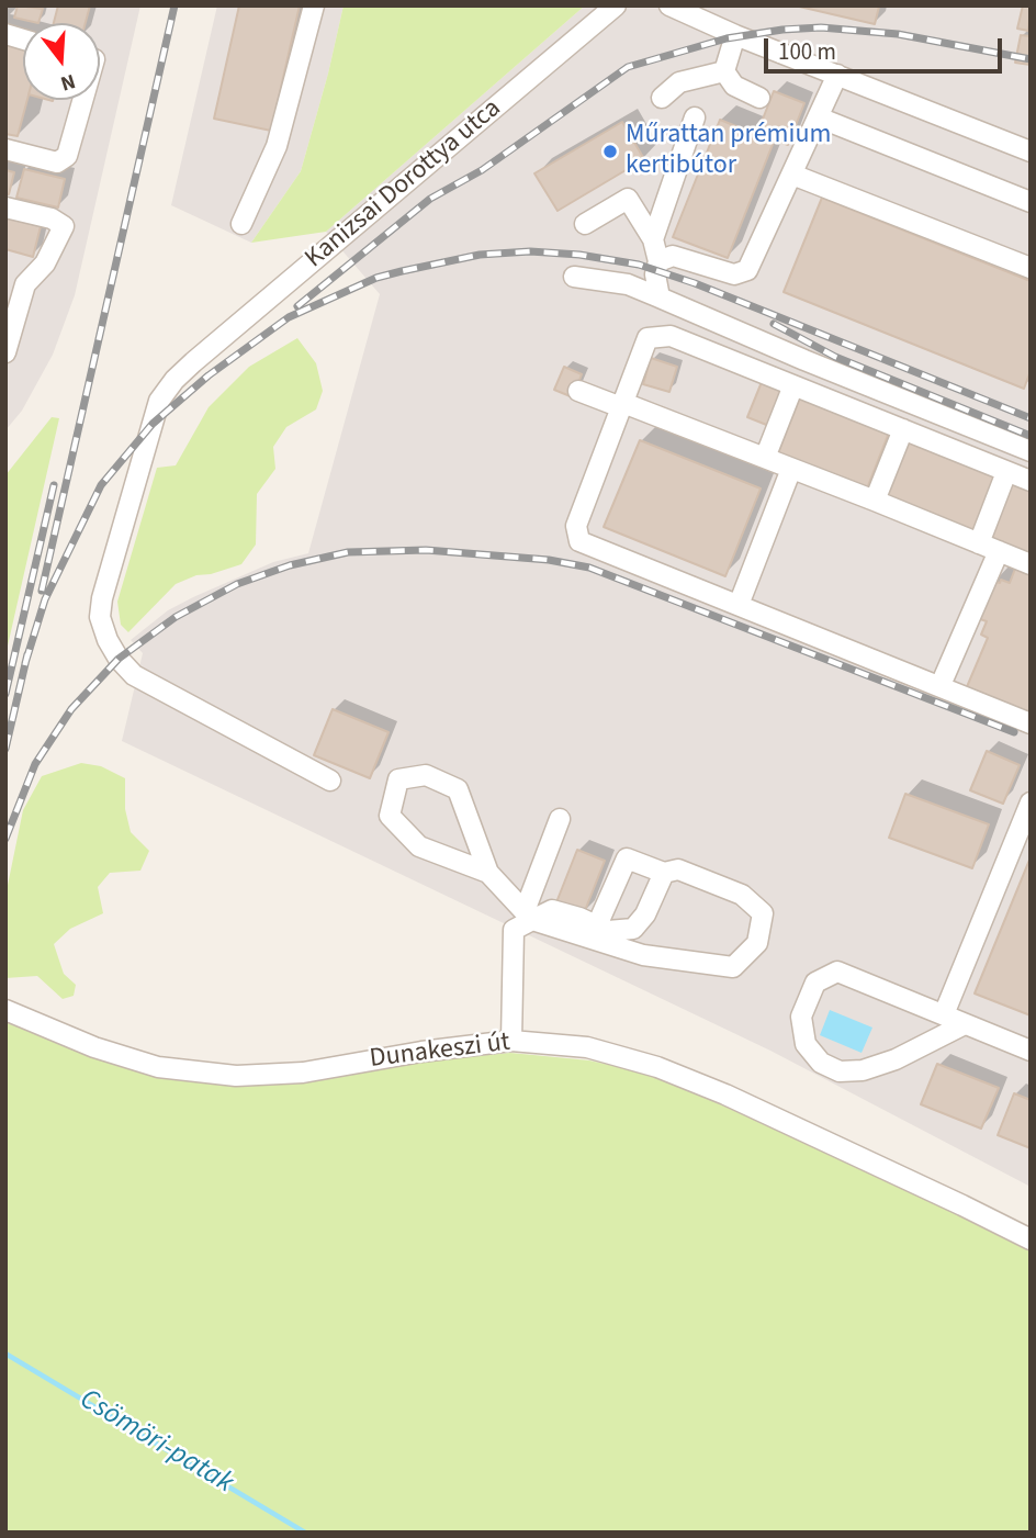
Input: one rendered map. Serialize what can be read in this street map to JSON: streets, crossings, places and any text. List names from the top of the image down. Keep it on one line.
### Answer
{"streets":{"street":["Kanizsai Dorottya utca","Dunakeszi út"]},"water":["Csömöri-patak"],"places":["Műrattan prémium kertibútor"],"scale_bar":"100 m","north":"bottom"}
